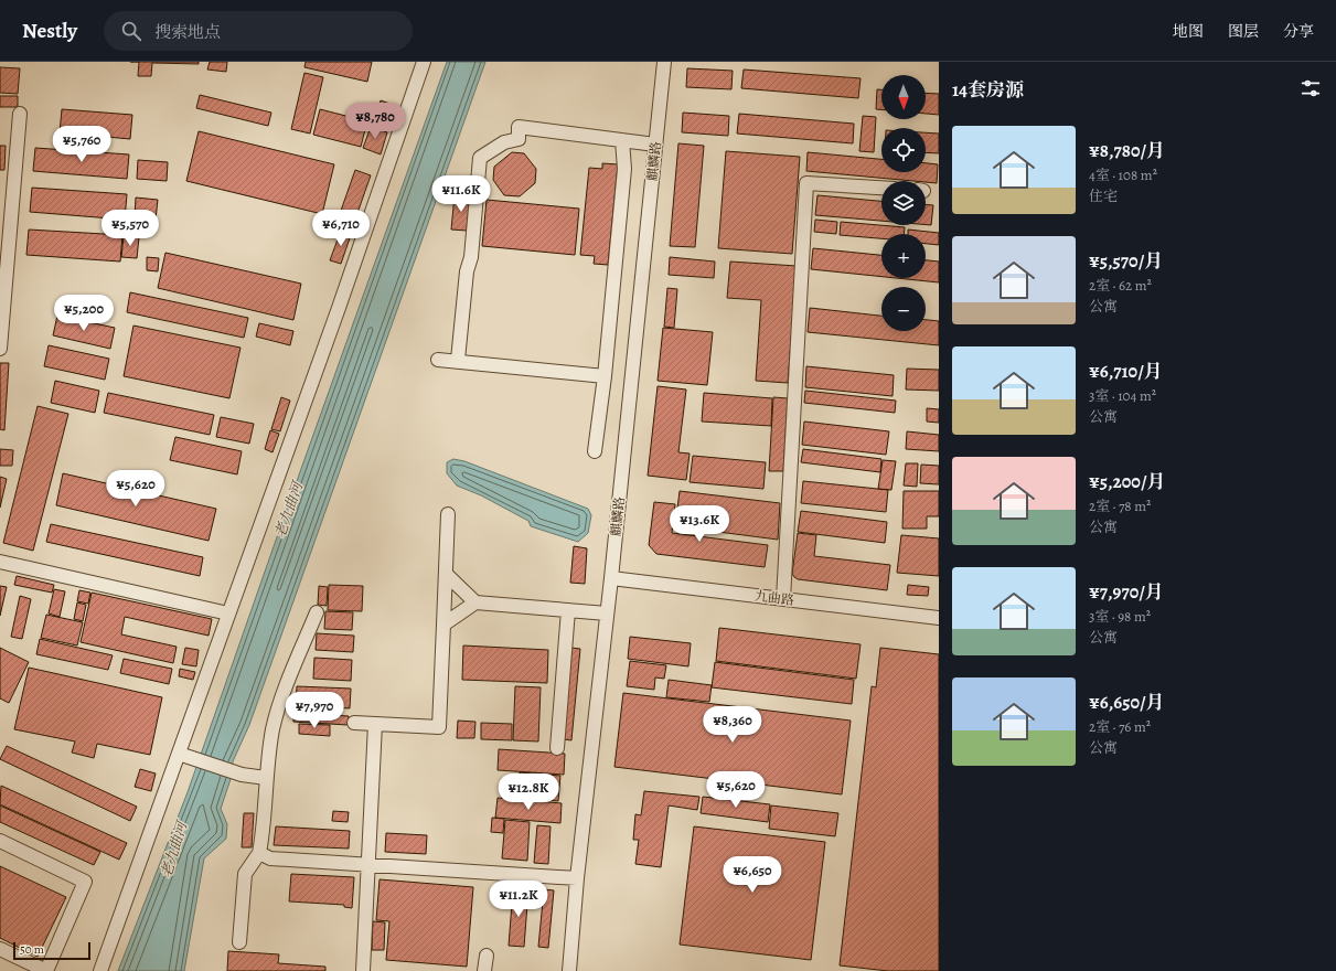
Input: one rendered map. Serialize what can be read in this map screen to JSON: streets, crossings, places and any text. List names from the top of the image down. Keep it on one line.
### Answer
{"streets":{"street":["麒麟路","九曲路"]},"crossings":[["麒麟路","九曲路"]],"water":["老九曲河"],"scale_bar":"50 m","north":"bottom","page":{"header":"Nestly","search":"搜索地点","nav":["地图","图层","分享"],"heading":"14套房源","map_buttons":["+","−"],"price":["¥8,780","¥5,760","¥11.6K","¥5,570","¥6,710","¥5,200","¥5,620","¥13.6K","¥7,970","¥8,360","¥5,620","¥12.8K","¥6,650","¥11.2K"],"list":[{"name":"¥8,780/月","note":"4室 · 108 m² · 住宅"},{"name":"¥5,570/月","note":"2室 · 62 m² · 公寓"},{"name":"¥6,710/月","note":"3室 · 104 m² · 公寓"},{"name":"¥5,200/月","note":"2室 · 78 m² · 公寓"},{"name":"¥7,970/月","note":"3室 · 98 m² · 公寓"},{"name":"¥6,650/月","note":"2室 · 76 m² · 公寓"}],"scale":"50 m"}}
